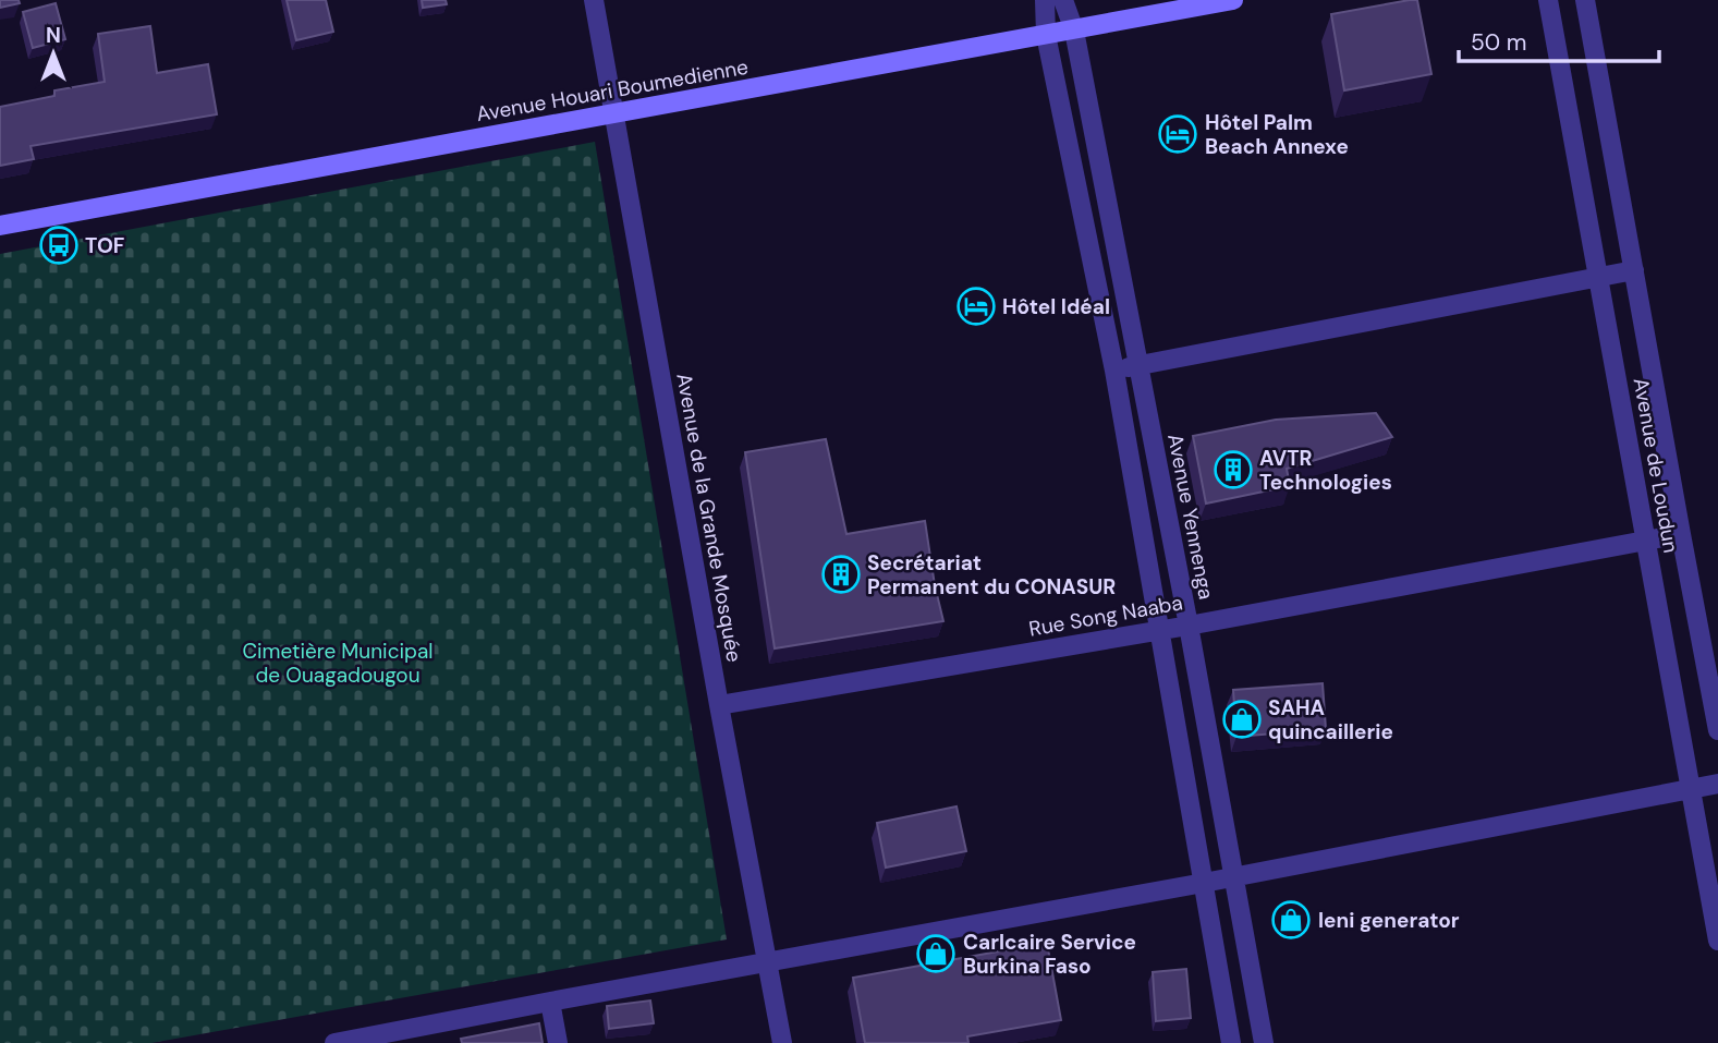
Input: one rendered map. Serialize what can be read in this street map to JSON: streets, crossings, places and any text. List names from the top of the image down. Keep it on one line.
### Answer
{"streets":{"main road":["Avenue Houari Boumedienne"],"street":["Avenue de Loudun","Avenue Yennenga","Avenue de la Grande Mosquée","Rue Song Naaba"]},"crossings":[["Avenue Houari Boumedienne","Avenue Yennenga"],["Avenue Houari Boumedienne","Avenue de la Grande Mosquée"],["Avenue de Loudun","Rue Song Naaba"],["Avenue Yennenga","Rue Song Naaba"],["Avenue de la Grande Mosquée","Rue Song Naaba"]],"parks":["Cimetière Municipal de Ouagadougou"],"places":{"hotel":["Hôtel Palm Beach Annexe","Hôtel Idéal"],"bus stop":["TOF"],"building":["AVTR Technologies","Secrétariat Permanent du CONASUR"],"shop":["SAHA quincaillerie","leni generator","Carlcaire Service Burkina Faso"]},"scale_bar":"50 m","north":"top"}
